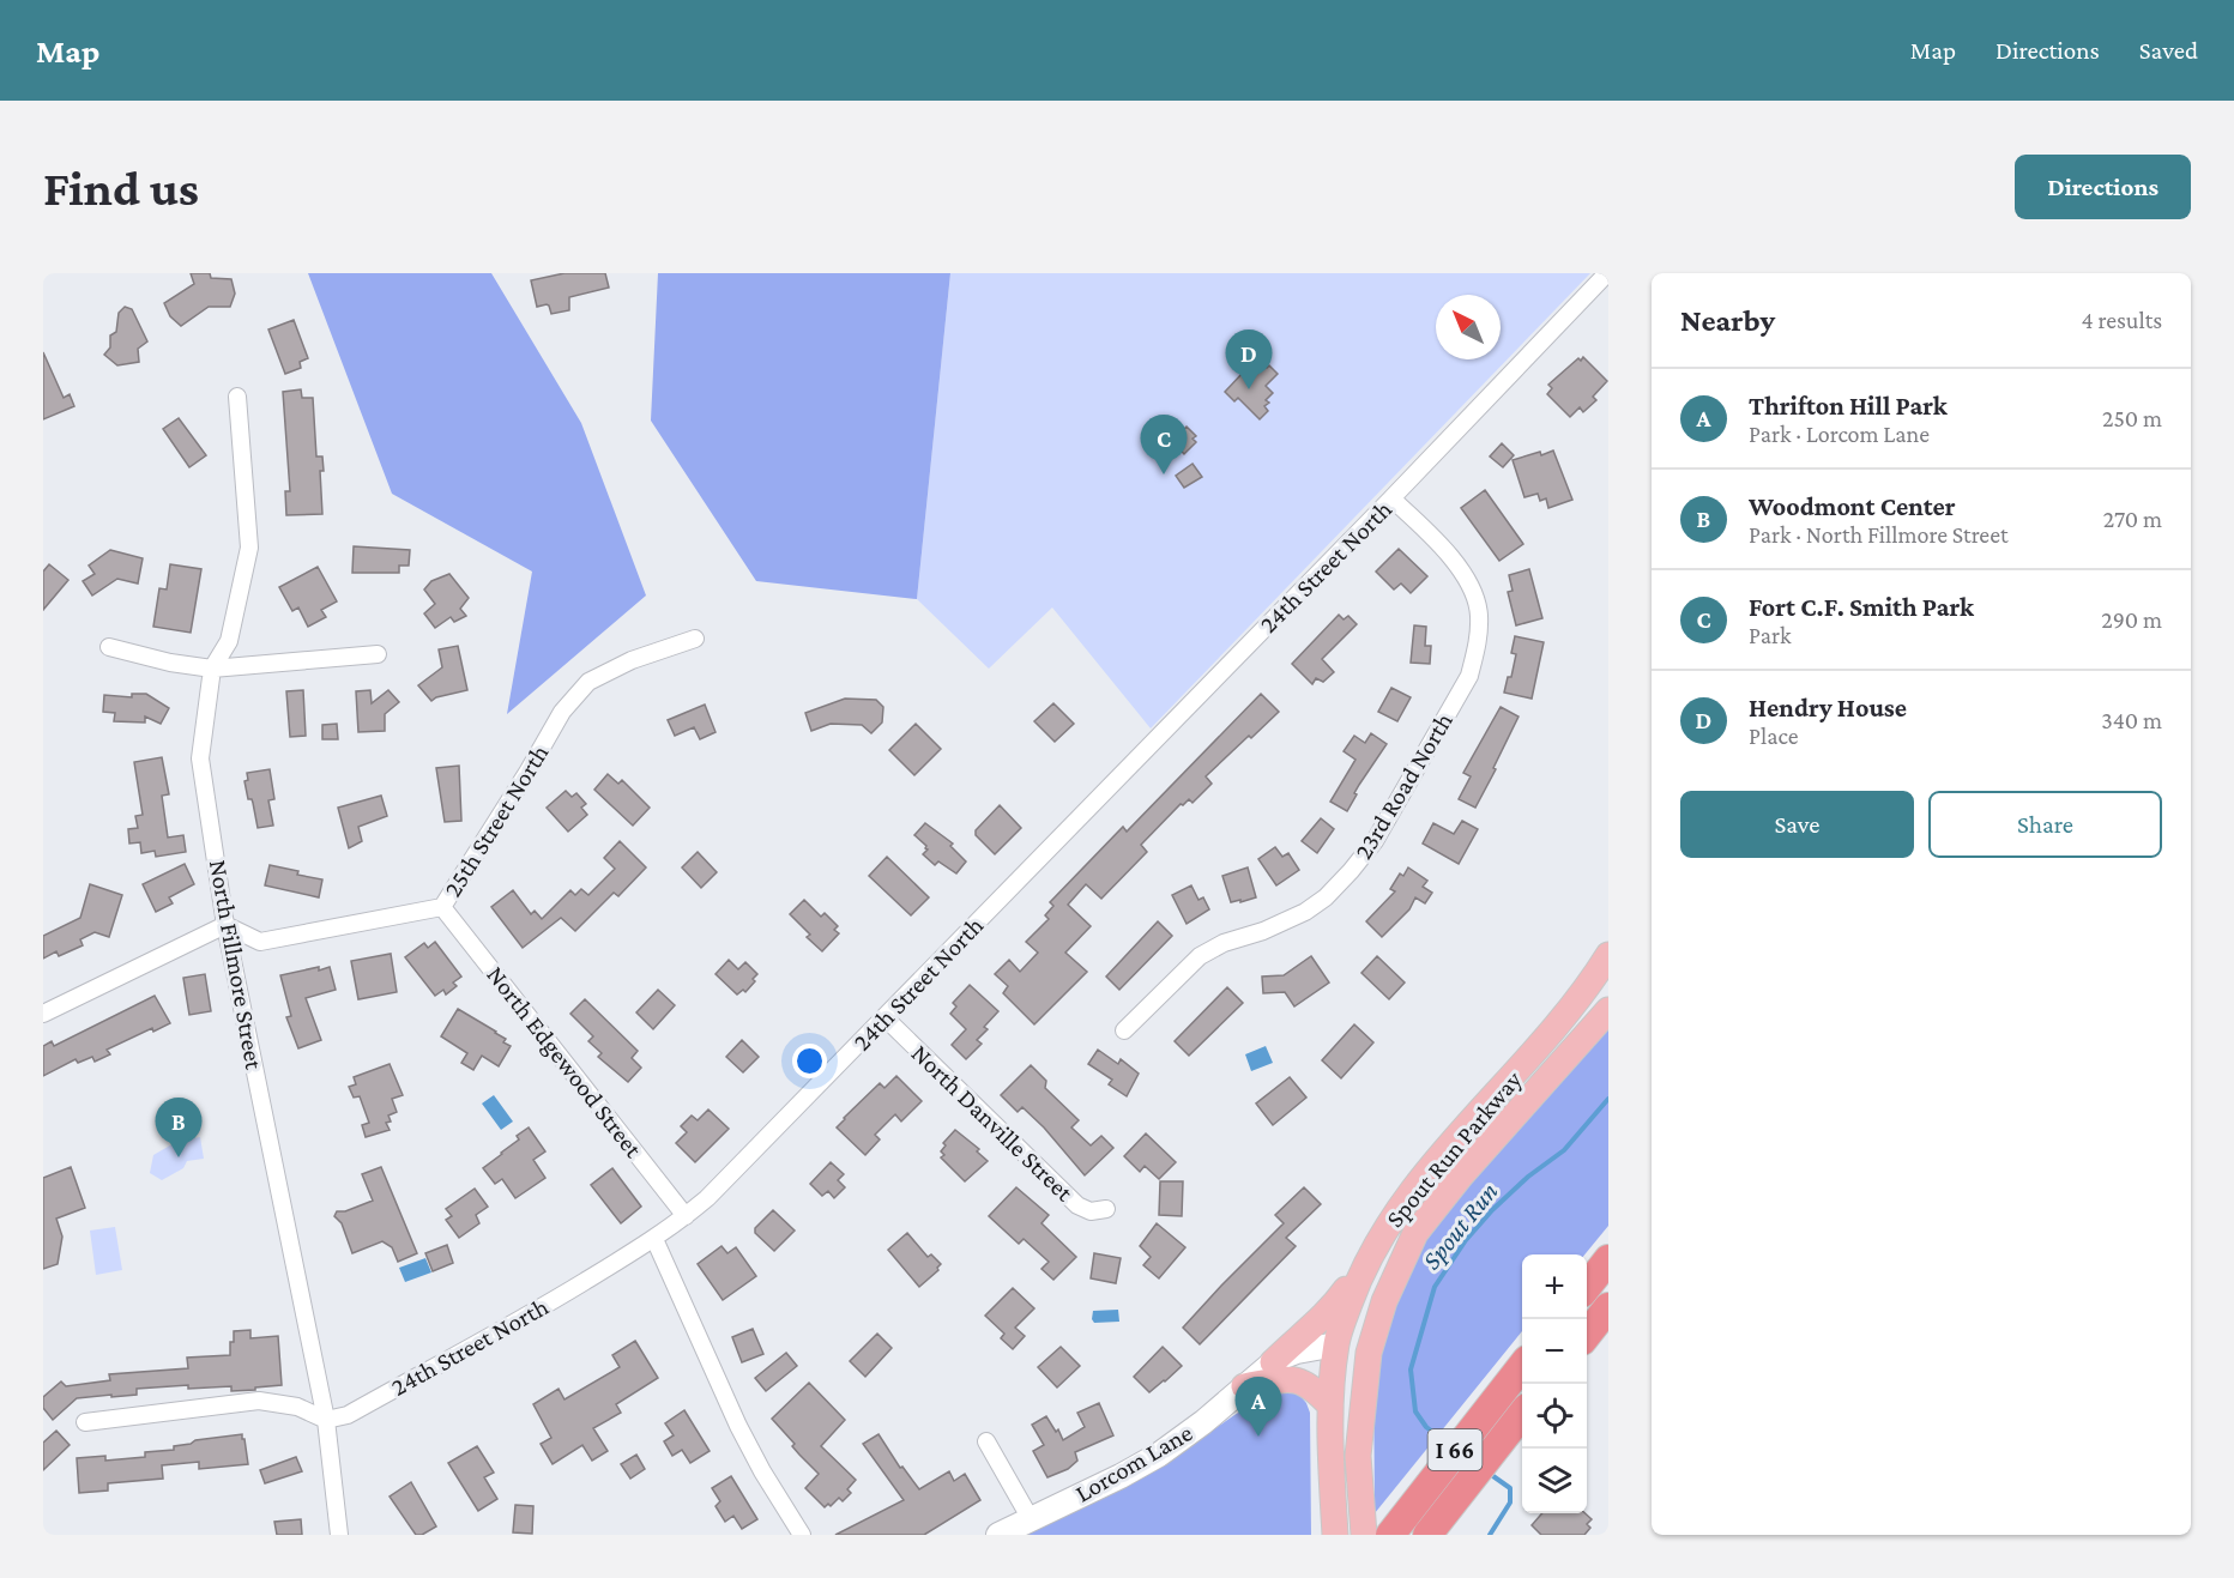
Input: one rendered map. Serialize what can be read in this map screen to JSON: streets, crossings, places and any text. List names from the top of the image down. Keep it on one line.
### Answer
{"streets":{"highway":["I 66"],"main road":["Spout Run Parkway"],"street":["24th Street North","23rd Road North","25th Street North","North Fillmore Street","North Edgewood Street","North Danville Street","Lorcom Lane"]},"crossings":[["24th Street North","23rd Road North"],["24th Street North","North Fillmore Street"],["24th Street North","North Edgewood Street"],["24th Street North","North Danville Street"],["25th Street North","North Fillmore Street"],["25th Street North","North Edgewood Street"],["Spout Run Parkway","Lorcom Lane"]],"water":["Spout Run"],"north":"top left","page":{"header":"Map","nav":["Map","Directions","Saved"],"buttons":["Directions",["Save","Share"]],"title":"Find us","heading":["Nearby","4 results"],"pins":["D","C","B","A"],"list":[{"mark":"A","name":"Thrifton Hill Park","note":"Park · Lorcom Lane","value":"250 m"},{"mark":"B","name":"Woodmont Center","note":"Park · North Fillmore Street","value":"270 m"},{"mark":"C","name":"Fort C.F. Smith Park","note":"Park","value":"290 m"},{"mark":"D","name":"Hendry House","note":"Place","value":"340 m"}],"map_buttons":["+","−"]}}
